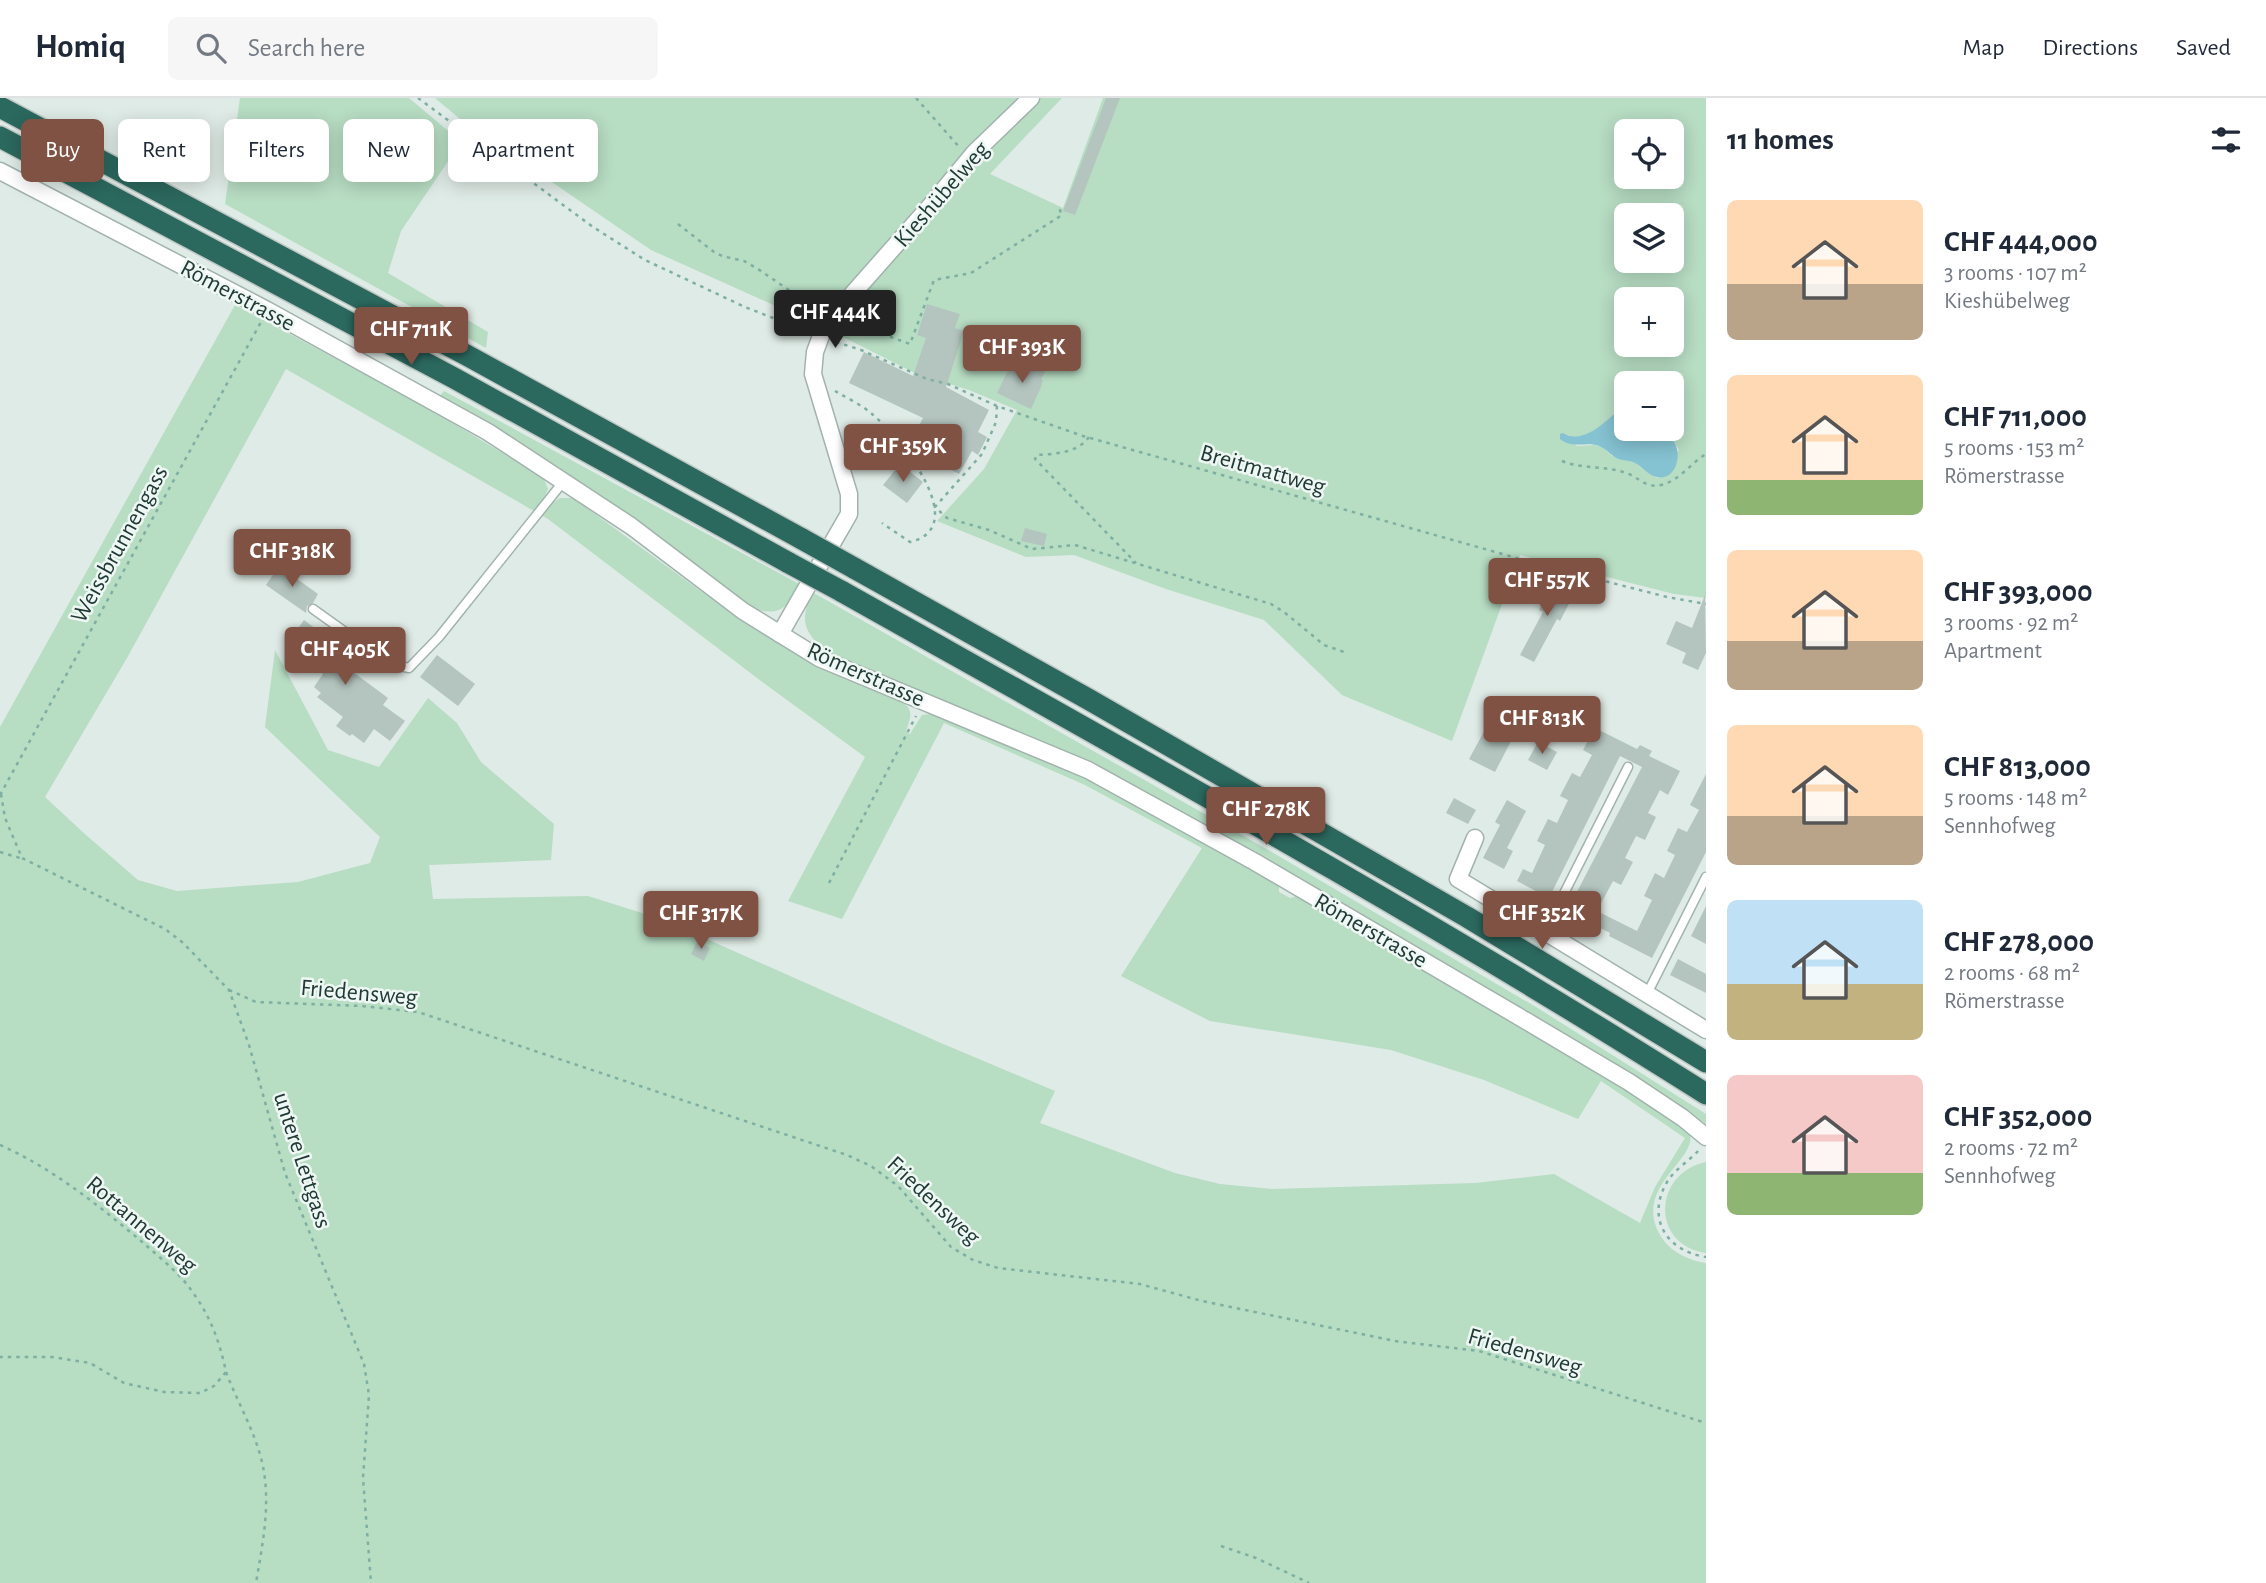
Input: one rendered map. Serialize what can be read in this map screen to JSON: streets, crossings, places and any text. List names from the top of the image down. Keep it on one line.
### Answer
{"streets":{"street":["Kieshübelweg","Römerstrasse"],"path":["Breitmattweg","Weissbrunnengass","Friedensweg","untere Lettgass","Rottannenweg"]},"crossings":[["Kieshübelweg","Römerstrasse"],["Kieshübelweg","Breitmattweg"],["Römerstrasse","Weissbrunnengass"],["Friedensweg","untere Lettgass"]],"page":{"header":"Homiq","search":"Search here","nav":["Map","Directions","Saved"],"heading":"11 homes","map_buttons":["+","−"],"chip":["Buy","Rent","Filters","New","Apartment"],"list":[{"name":"CHF 444,000","note":"3 rooms · 107 m² · Kieshübelweg"},{"name":"CHF 711,000","note":"5 rooms · 153 m² · Römerstrasse"},{"name":"CHF 393,000","note":"3 rooms · 92 m² · Apartment"},{"name":"CHF 813,000","note":"5 rooms · 148 m² · Sennhofweg"},{"name":"CHF 278,000","note":"2 rooms · 68 m² · Römerstrasse"},{"name":"CHF 352,000","note":"2 rooms · 72 m² · Sennhofweg"}],"price":["CHF 444K","CHF 711K","CHF 393K","CHF 359K","CHF 318K","CHF 557K","CHF 405K","CHF 813K","CHF 278K","CHF 317K","CHF 352K"]}}
